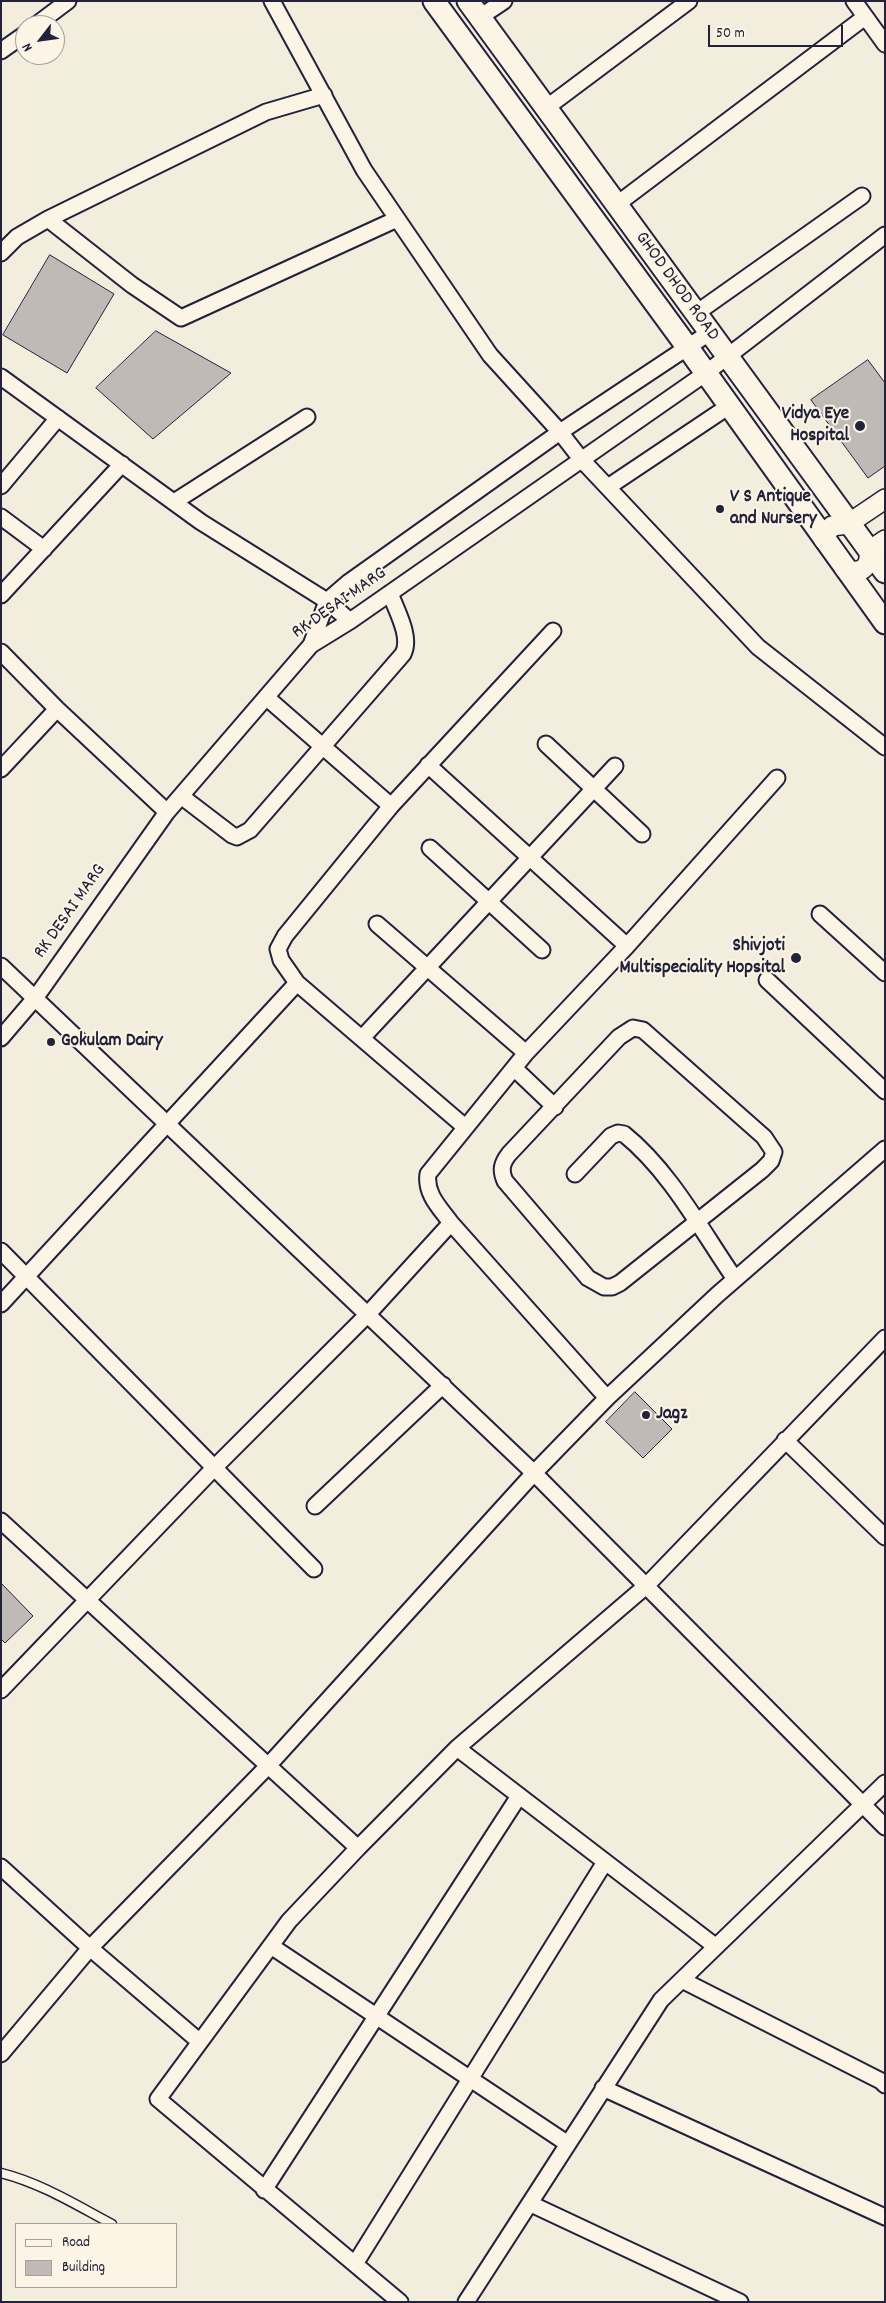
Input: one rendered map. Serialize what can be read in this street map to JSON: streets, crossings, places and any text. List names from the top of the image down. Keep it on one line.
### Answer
{"streets":{"main road":["GHOD DHOD ROAD"],"street":["RK DESAI MARG"]},"crossings":[["GHOD DHOD ROAD","RK DESAI MARG"]],"places":["Vidya Eye Hospital","V S Antique and Nursery","Shivjoti Multispeciality Hopsital","Gokulam Dairy","Jagz"],"legend":["Road","Building"],"scale_bar":"50 m","north":"bottom left"}
